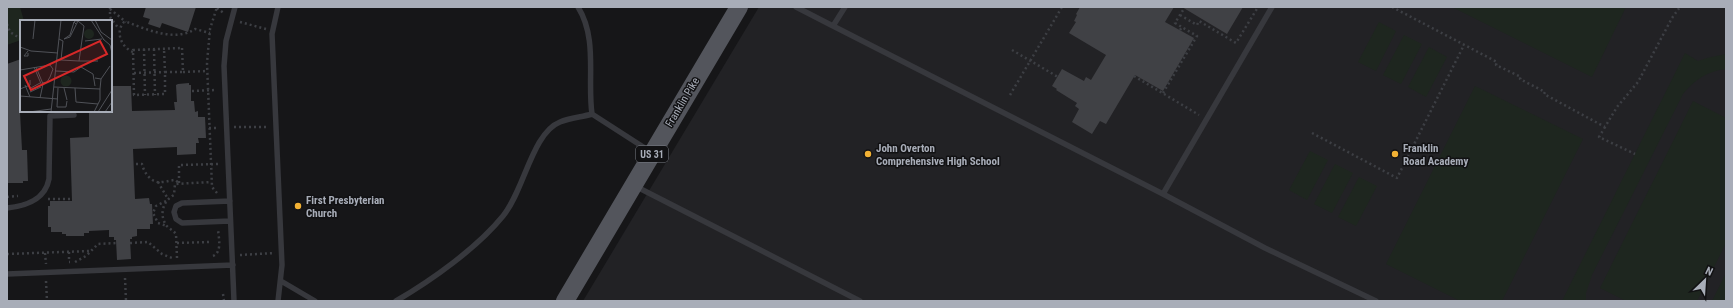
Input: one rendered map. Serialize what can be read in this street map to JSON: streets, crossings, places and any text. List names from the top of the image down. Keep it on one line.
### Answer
{"streets":{"main road":["Franklin Pike","US 31"]},"places":["John Overton Comprehensive High School","Franklin Road Academy","First Presbyterian Church"],"north":"top right"}
